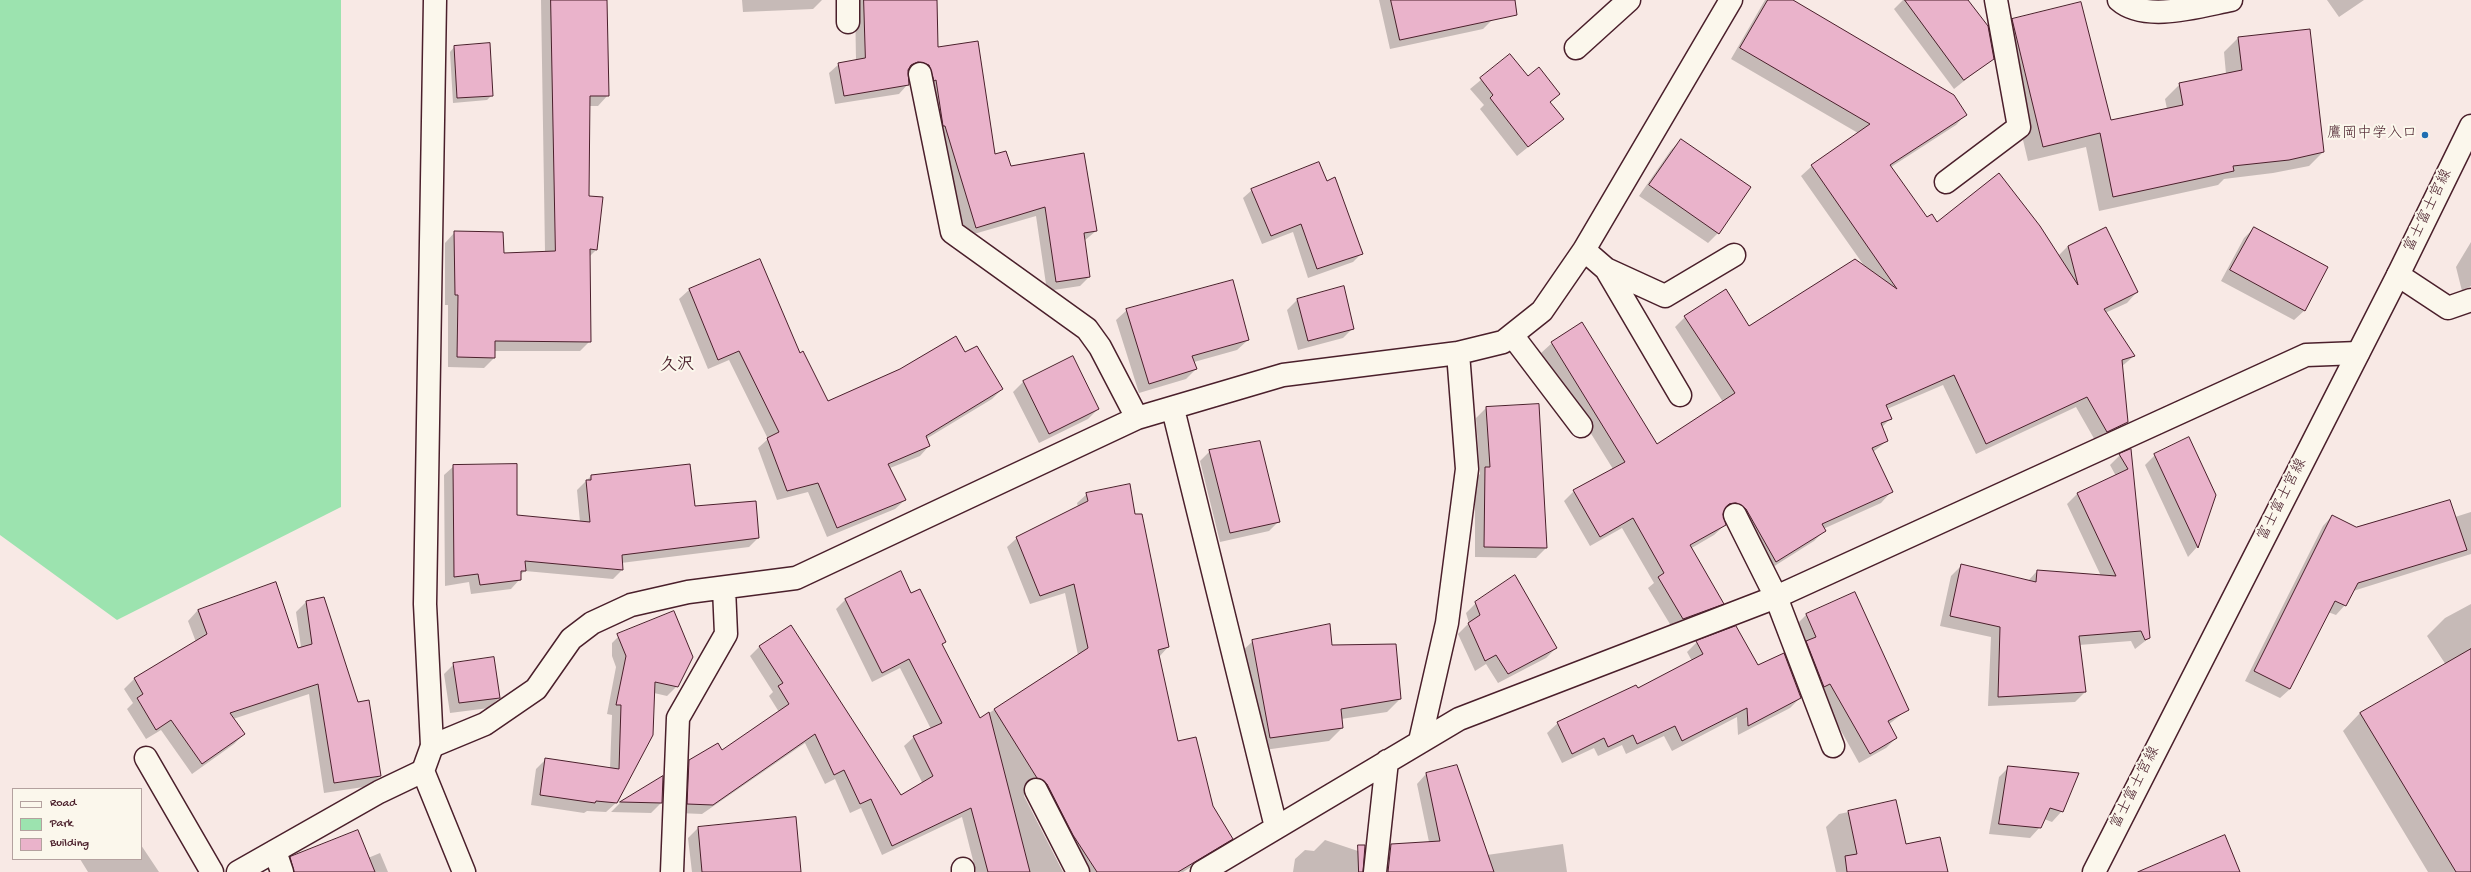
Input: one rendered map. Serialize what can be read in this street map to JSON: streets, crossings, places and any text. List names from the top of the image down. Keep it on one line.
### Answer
{"streets":{"street":["富士富士宮線"]},"districts":["久沢"],"places":["鷹岡中学入口"],"legend":["Road","Park","Building"]}
